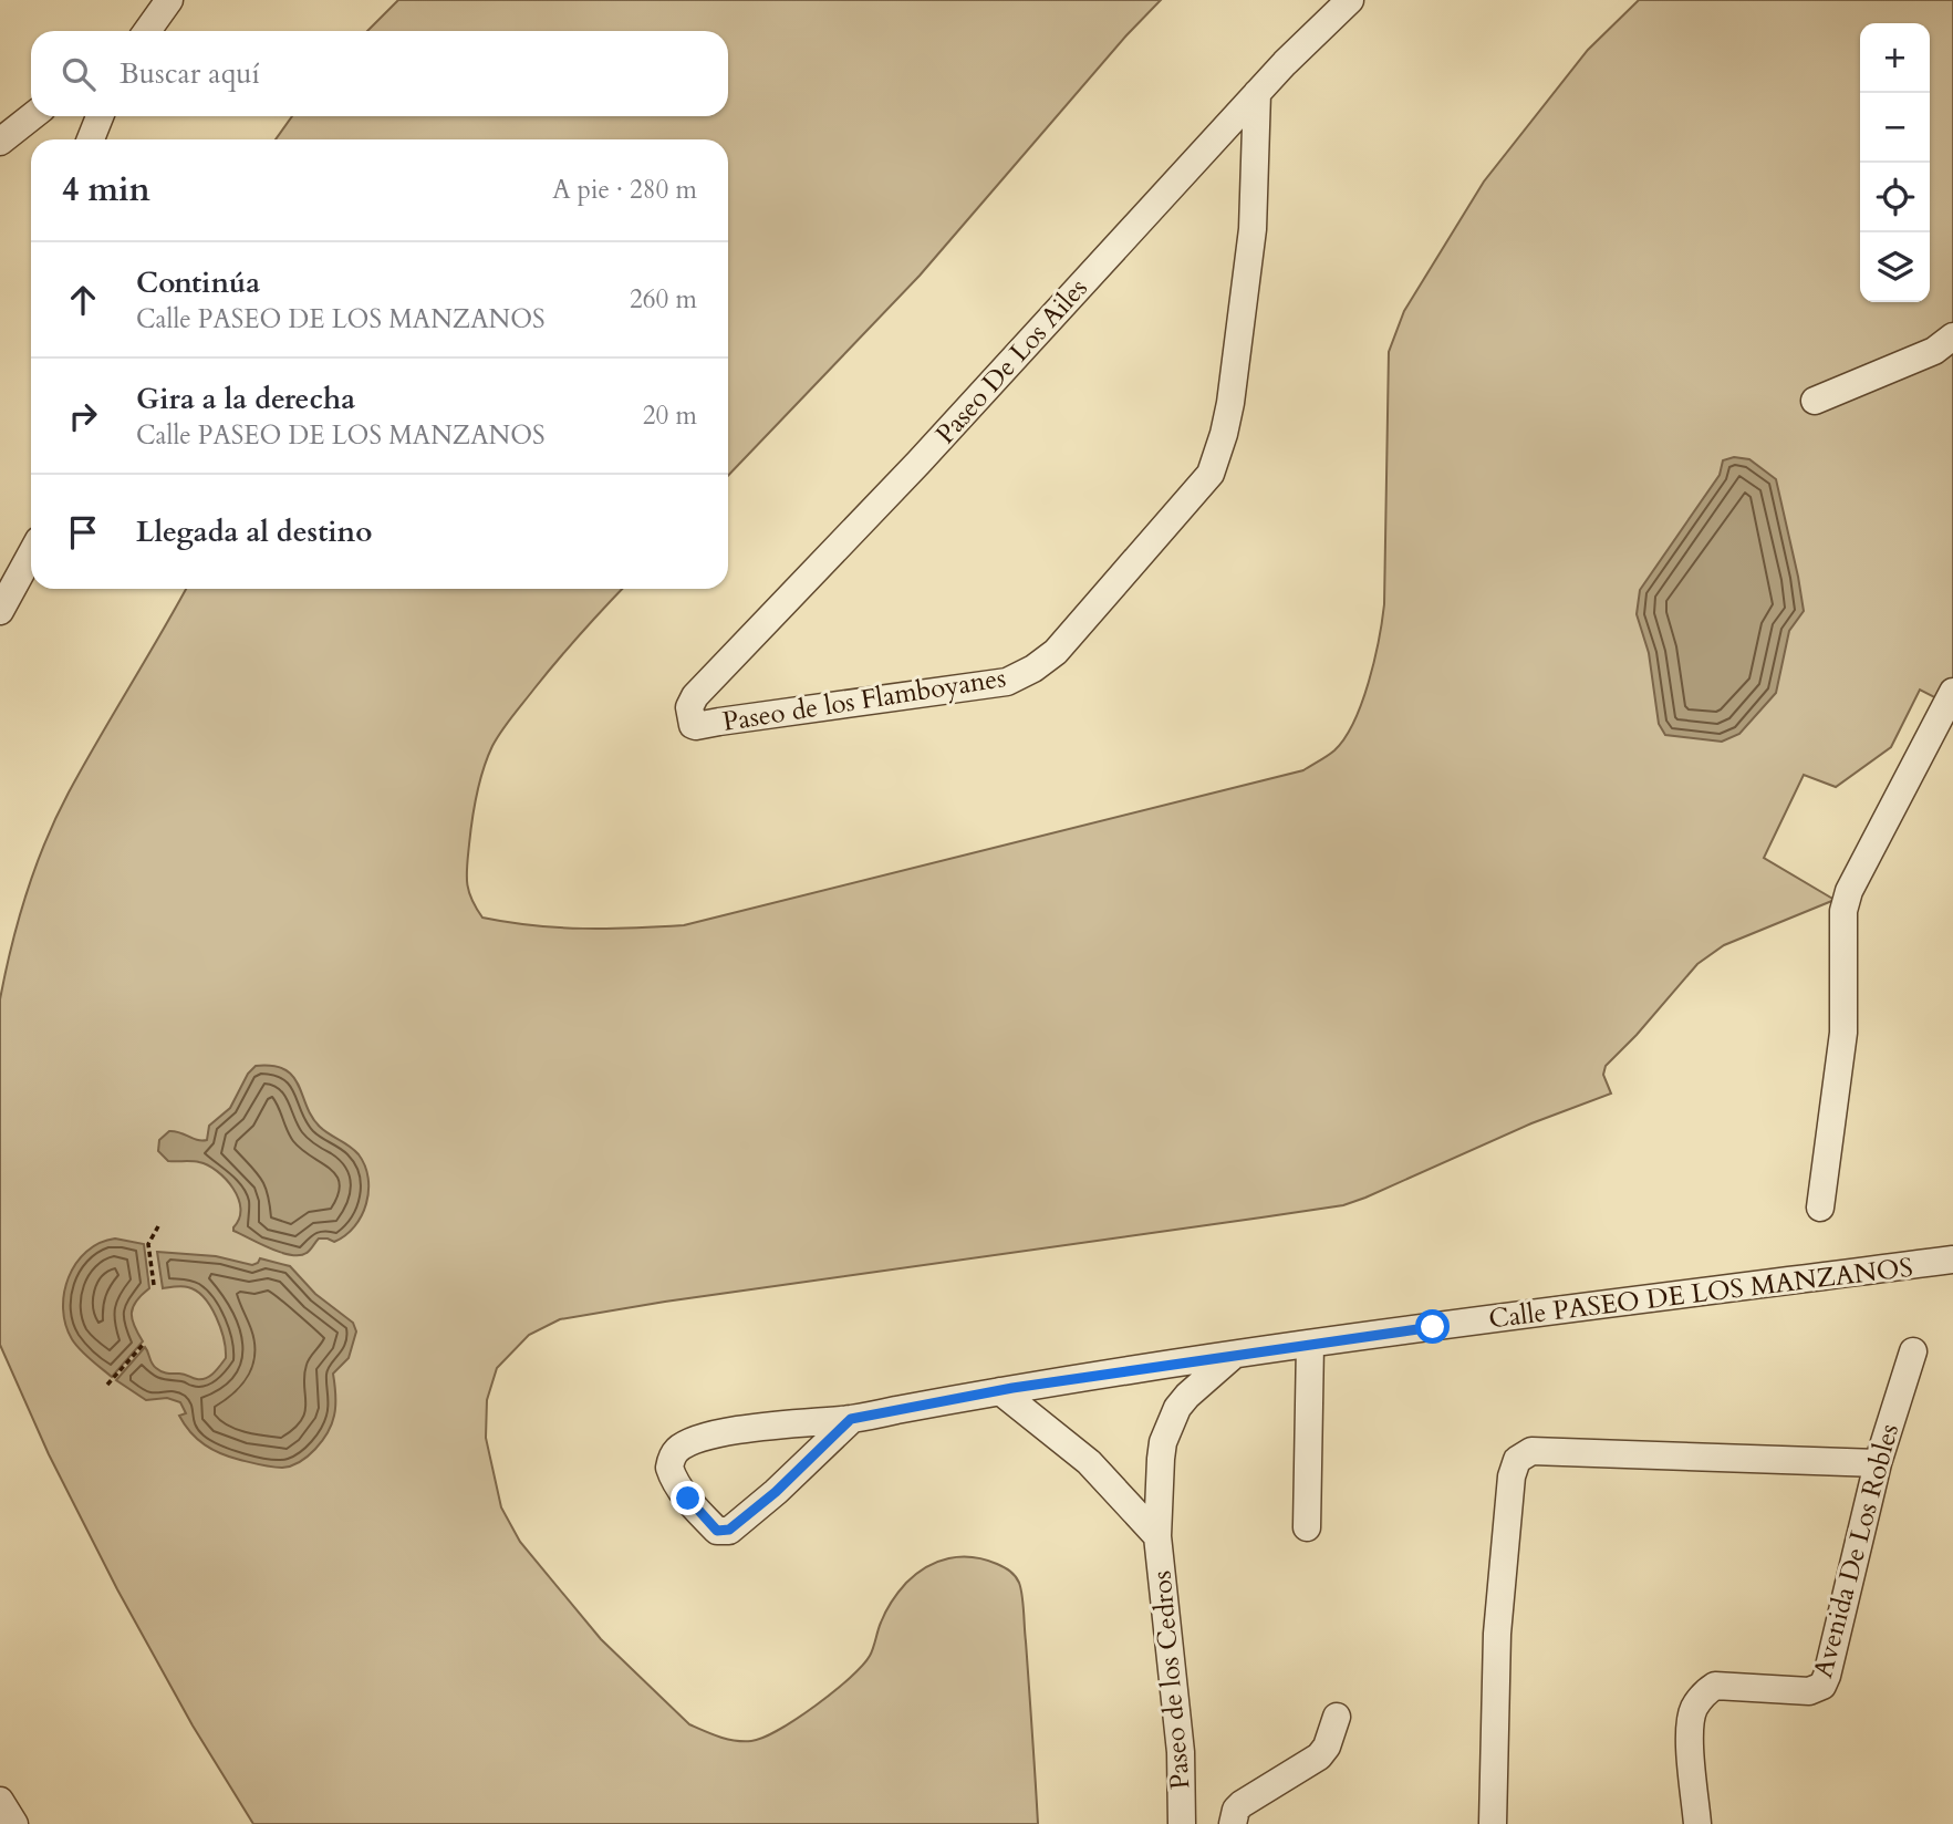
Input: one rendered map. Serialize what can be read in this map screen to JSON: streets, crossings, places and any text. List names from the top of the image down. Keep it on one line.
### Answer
{"streets":{"street":["Paseo De Los Ailes","Paseo de los Flamboyanes","Calle PASEO DE LOS MANZANOS","Avenida De Los Robles","Paseo de los Cedros"]},"crossings":[["Paseo De Los Ailes","Paseo de los Flamboyanes"],["Calle PASEO DE LOS MANZANOS","Paseo de los Cedros"]],"page":{"map_buttons":["+","−"],"search":"Buscar aquí","heading":["4 min","A pie · 280 m"],"list":[["Continúa","Calle PASEO DE LOS MANZANOS","260 m"],["Gira a la derecha","Calle PASEO DE LOS MANZANOS","20 m"],"Llegada al destino"]}}
